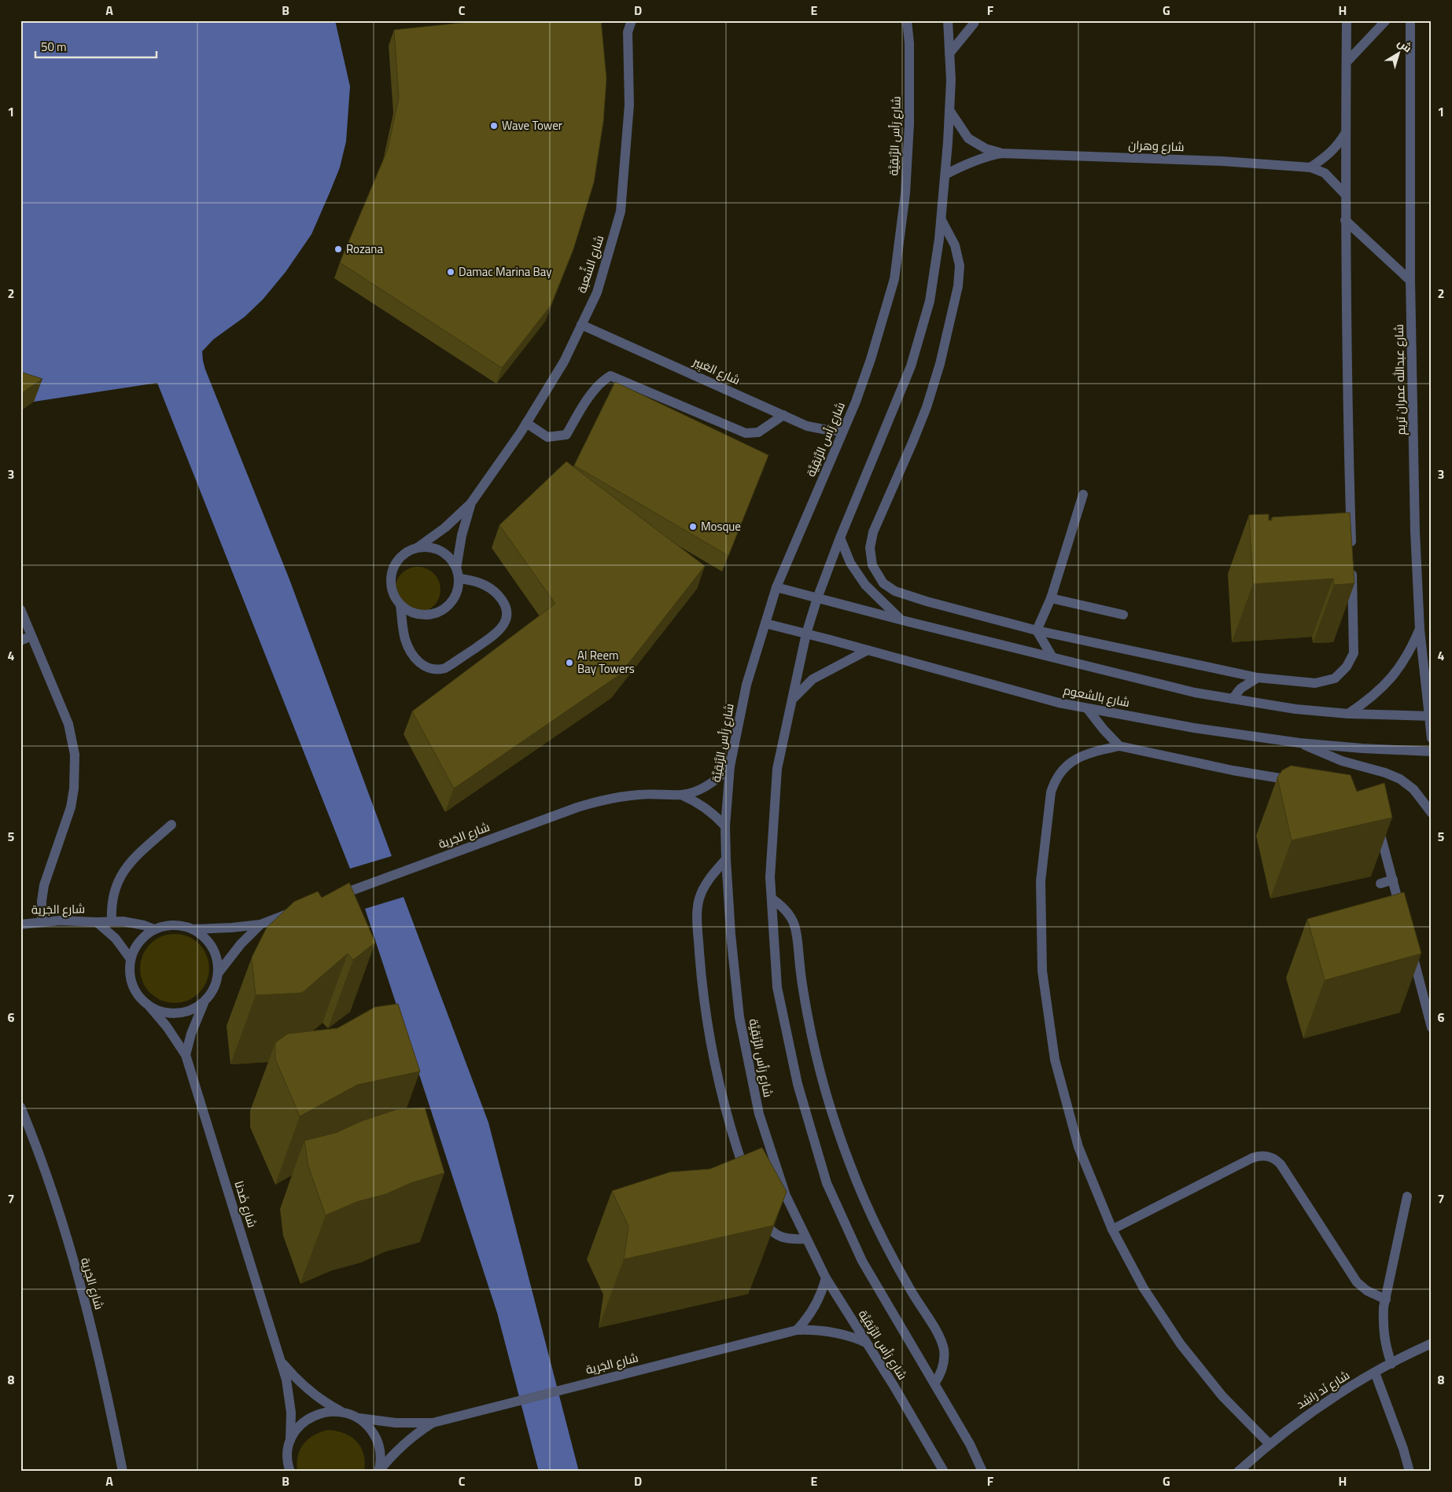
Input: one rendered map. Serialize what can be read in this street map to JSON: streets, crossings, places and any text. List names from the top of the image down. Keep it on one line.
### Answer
{"streets":{"street":["شارع رَأس الرَّنقِيَّة","شارع وهران","شارع الشِّعبة","شارع العَبِير","شارع عبدالله عمران تريم","شارع بالشعوم","شارع الجَرية","شارع ضَدنا","شارع نَد راشِد"]},"crossings":[["شارع رَأس الرَّنقِيَّة","شارع وهران"],["شارع رَأس الرَّنقِيَّة","شارع العَبِير"],["شارع رَأس الرَّنقِيَّة","شارع بالشعوم"],["شارع رَأس الرَّنقِيَّة","شارع الجَرية"],["شارع الشِّعبة","شارع العَبِير"],["شارع الجَرية","شارع ضَدنا"]],"places":["Wave Tower","Rozana","Damac Marina Bay","Mosque","Al Reem Bay Towers"],"scale_bar":"50 m","north":"top right","grid":{"columns":["A","B","C","D","E","F","G","H"],"rows":["1","2","3","4","5","6","7","8"]}}
